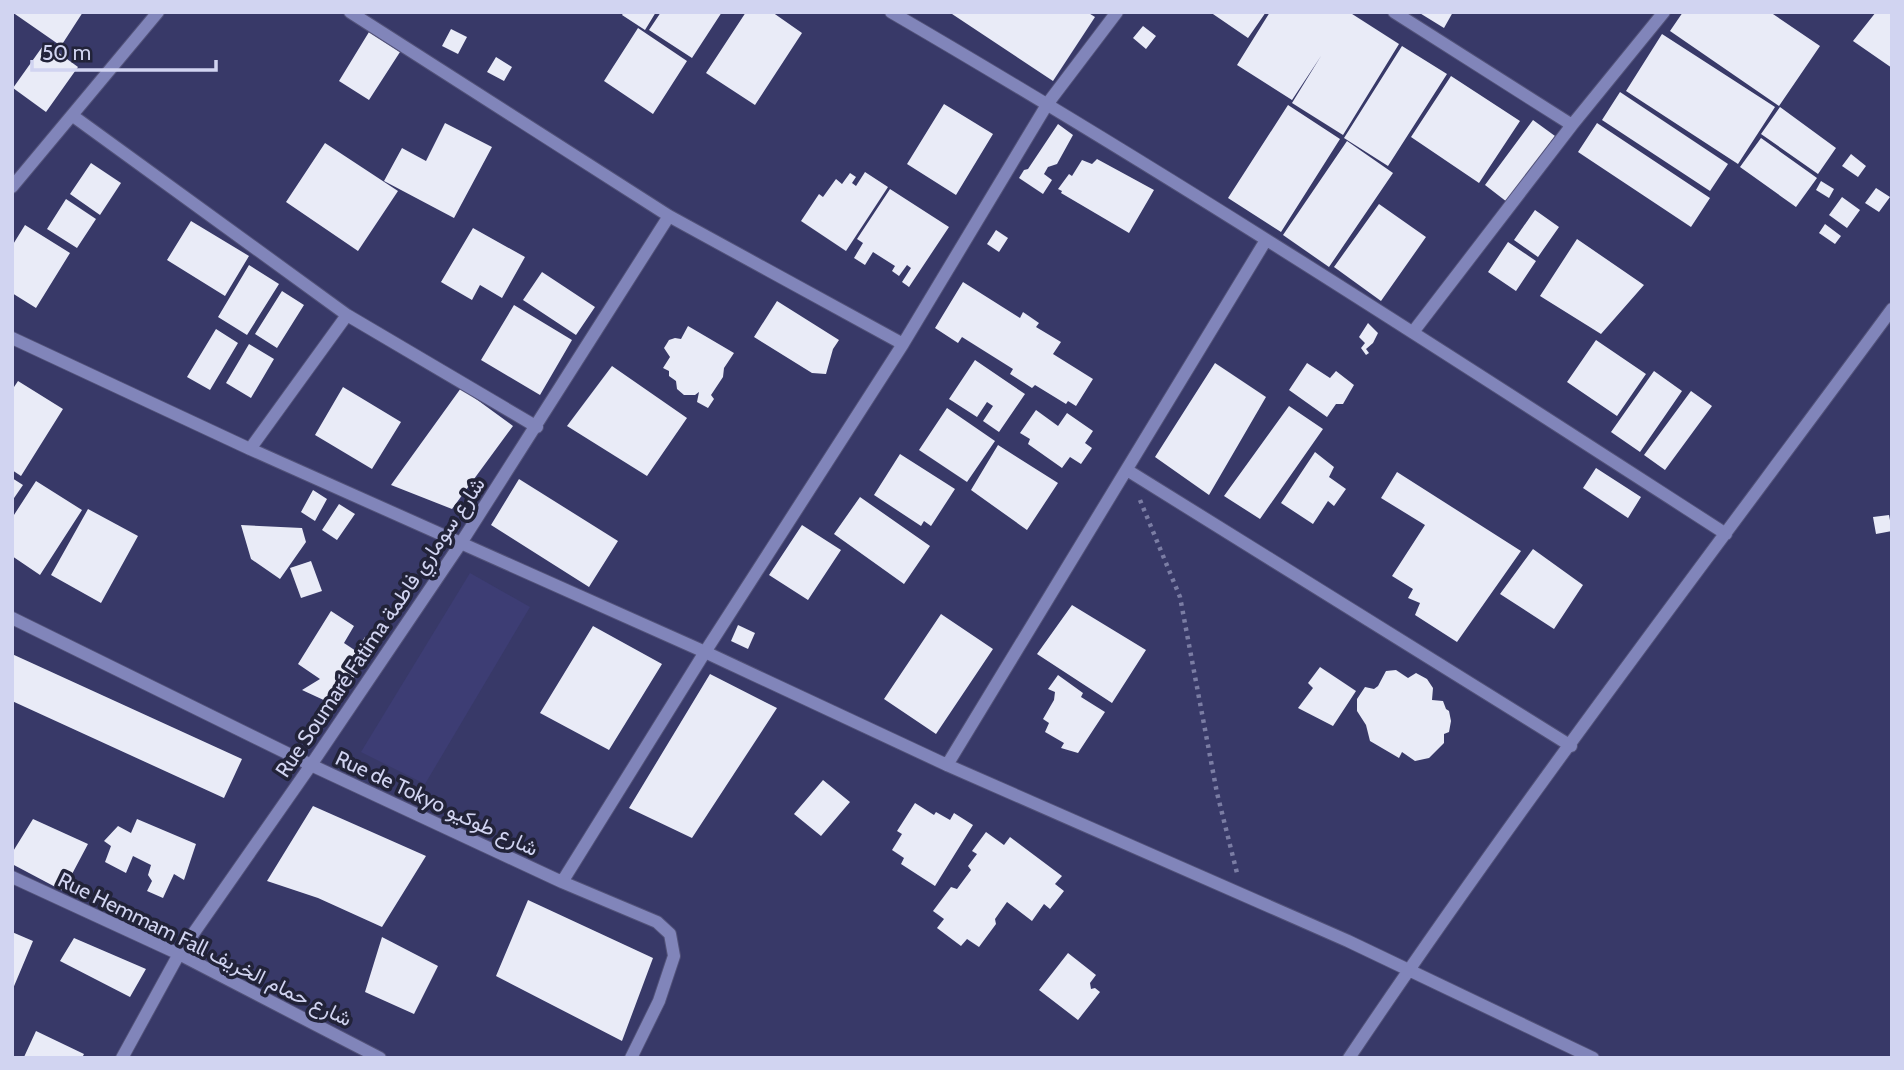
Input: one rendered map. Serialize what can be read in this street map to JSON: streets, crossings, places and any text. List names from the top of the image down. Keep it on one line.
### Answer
{"streets":{"street":["Rue Soumaré Fatima شارع سوماري فاطمة","Rue de Tokyo شارع طوكيو","Rue Hemmam Fall شارع حمام الخريف"]},"crossings":[["Rue Soumaré Fatima شارع سوماري فاطمة","Rue de Tokyo شارع طوكيو"],["Rue Soumaré Fatima شارع سوماري فاطمة","Rue Hemmam Fall شارع حمام الخريف"]],"scale_bar":"50 m"}
